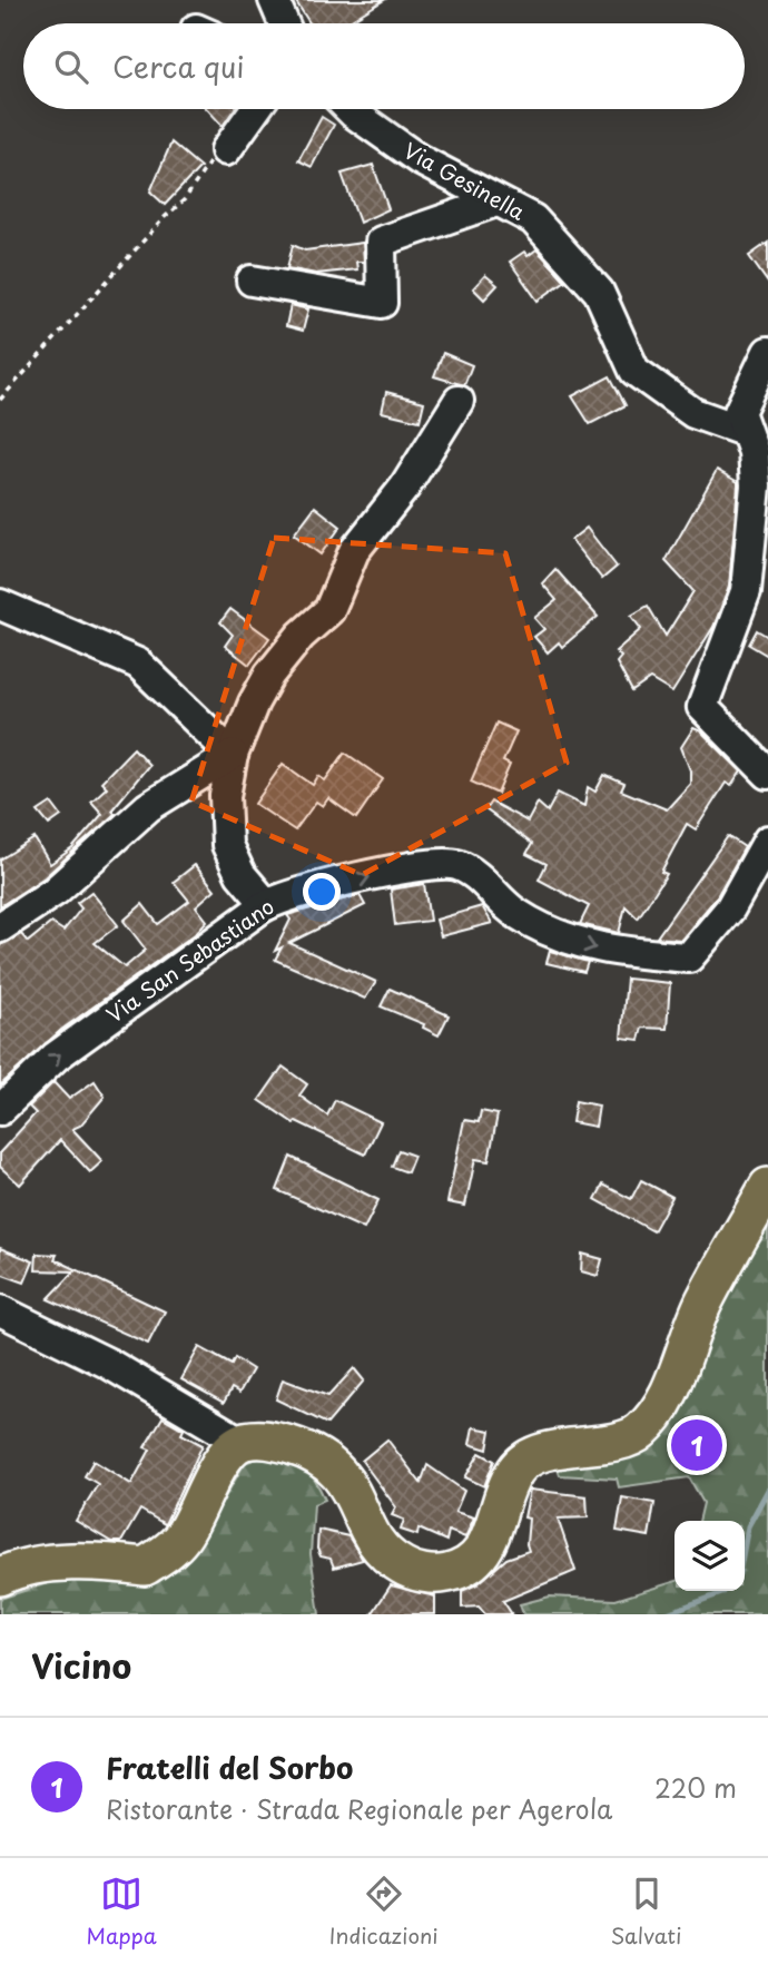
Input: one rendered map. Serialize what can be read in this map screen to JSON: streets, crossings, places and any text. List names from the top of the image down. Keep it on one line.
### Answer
{"streets":{"street":["Via Gesinella","Via San Sebastiano"]},"page":{"search":"Cerca qui","pins":"1","heading":"Vicino","list":[{"mark":"1","name":"Fratelli del Sorbo","note":"Ristorante · Strada Regionale per Agerola","value":"220 m"}],"nav":["Mappa","Indicazioni","Salvati"]}}
